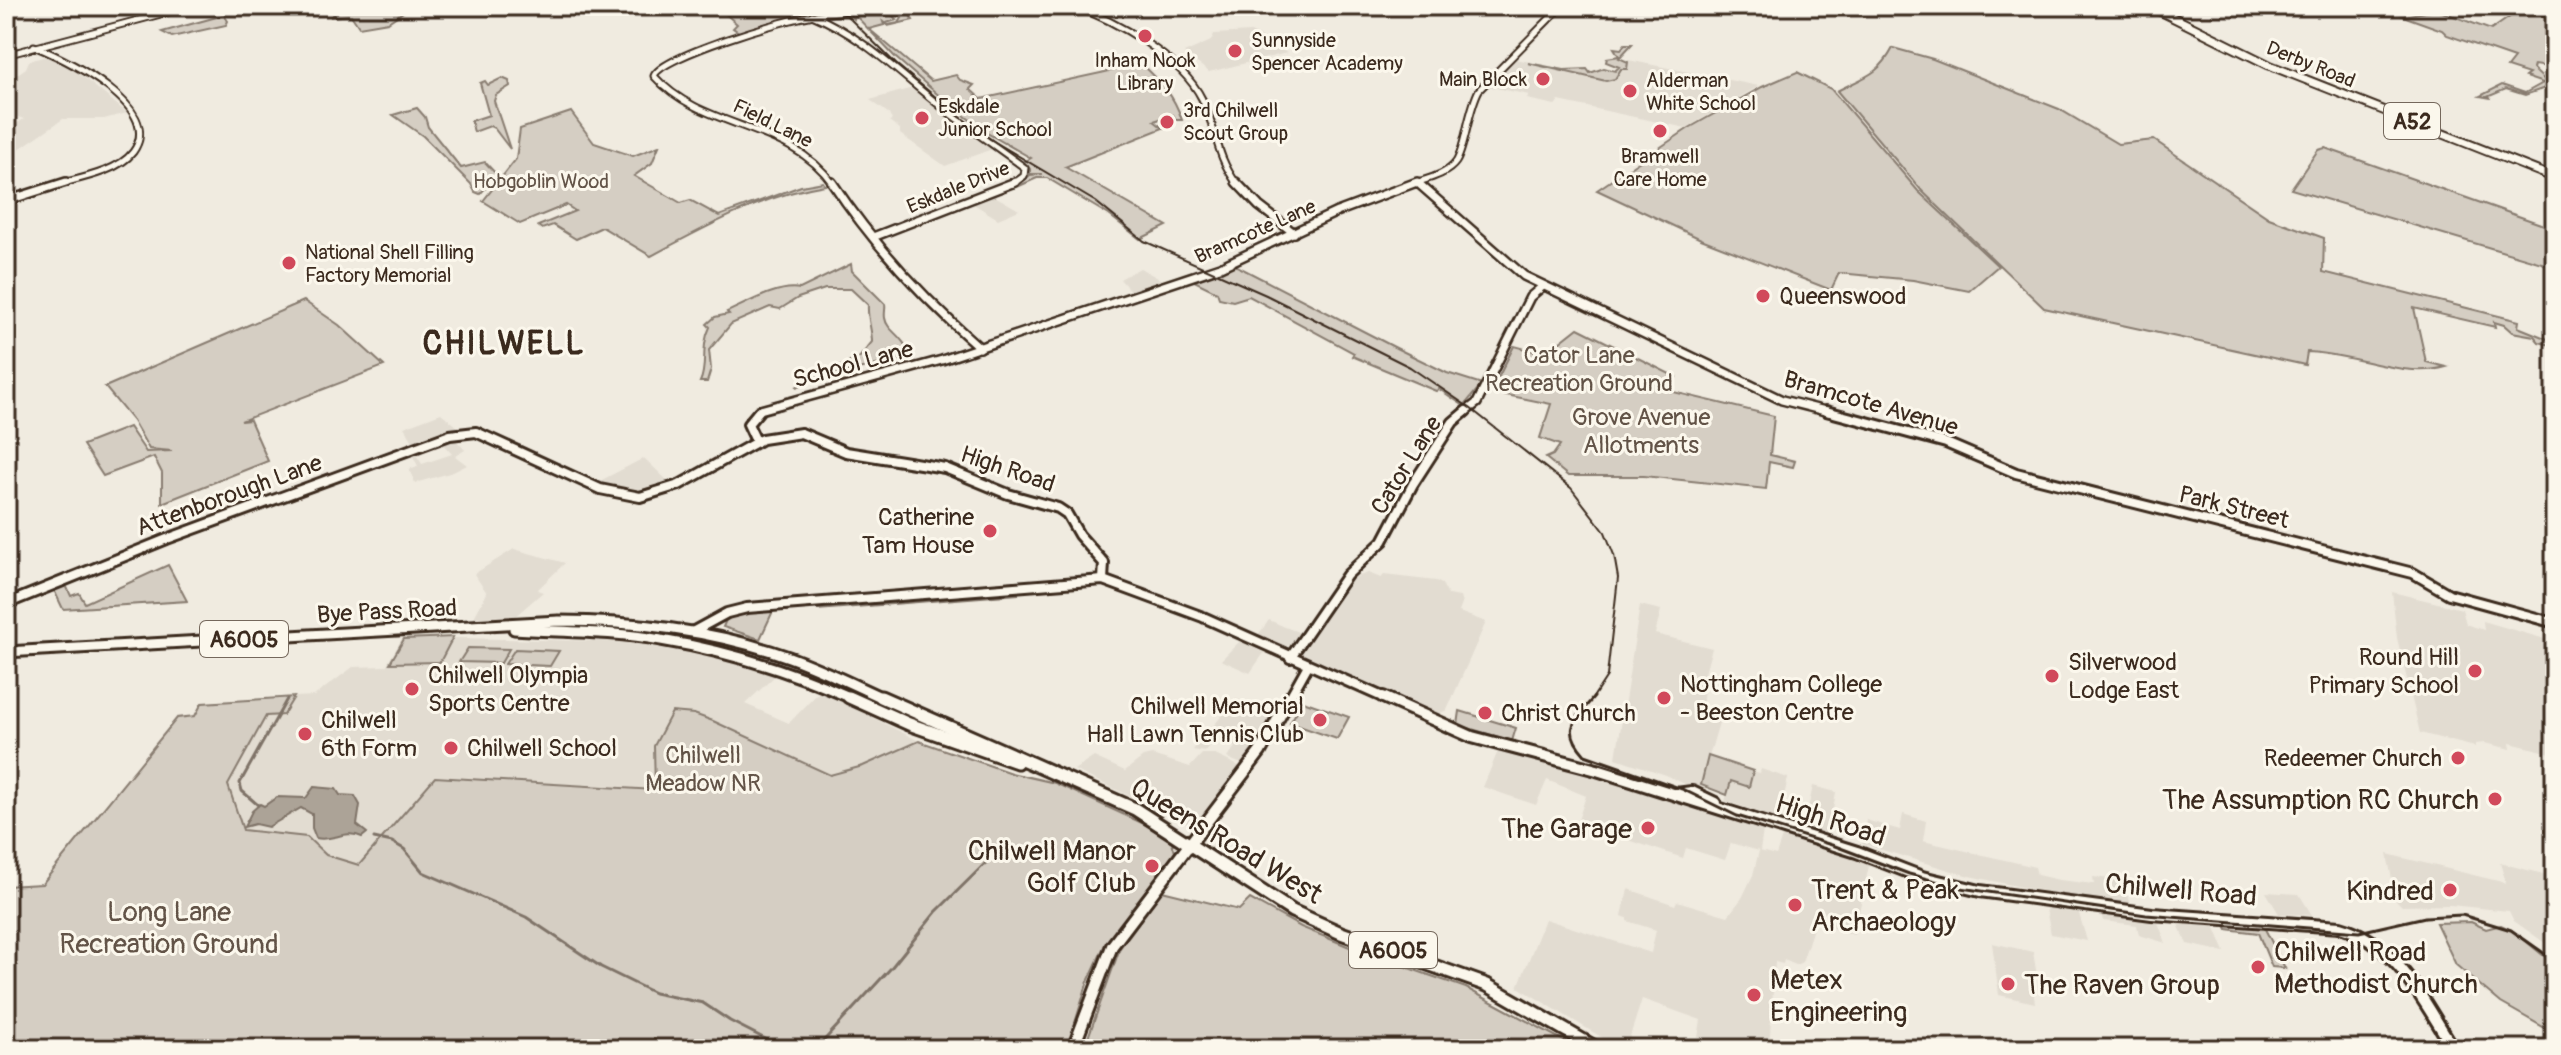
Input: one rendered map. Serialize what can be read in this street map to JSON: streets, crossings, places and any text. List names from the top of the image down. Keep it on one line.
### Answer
{"streets":{"highway":["Derby Road","A52"],"main road":["Bye Pass Road","A6005","Queens Road West"],"street":["Field Lane","Eskdale Drive","Bramcote Lane","School Lane","Bramcote Avenue","Cator Lane","High Road","Attenborough Lane","Park Street","Chilwell Road"]},"crossings":[["Field Lane","Eskdale Drive"],["Field Lane","School Lane"],["Bramcote Lane","School Lane"],["Bramcote Lane","Bramcote Avenue"],["School Lane","High Road"],["Bramcote Avenue","Cator Lane"],["Bramcote Avenue","Park Street"],["Cator Lane","High Road"],["High Road","Attenborough Lane"],["High Road","Chilwell Road"],["Bye Pass Road","Queens Road West"]],"districts":["CHILWELL"],"parks":["Hobgoblin Wood","Cator Lane Recreation Ground","Grove Avenue Allotments","Chilwell Meadow NR","Long Lane Recreation Ground"],"places":["Inham Nook Library","Sunnyside Spencer Academy","Main Block","Alderman White School","Eskdale Junior School","3rd Chilwell Scout Group","Bramwell Care Home","National Shell Filling Factory Memorial","Queenswood","Catherine Tam House","Round Hill Primary School","Silverwood Lodge East","Chilwell Olympia Sports Centre","Nottingham College - Beeston Centre","Christ Church","Chilwell Memorial Hall Lawn Tennis Club","Chilwell 6th Form","Chilwell School","Redeemer Church","The Assumption RC Church","The Garage","Chilwell Manor Golf Club","Kindred","Trent & Peak Archaeology","Chilwell Road Methodist Church","The Raven Group","Metex Engineering"]}
